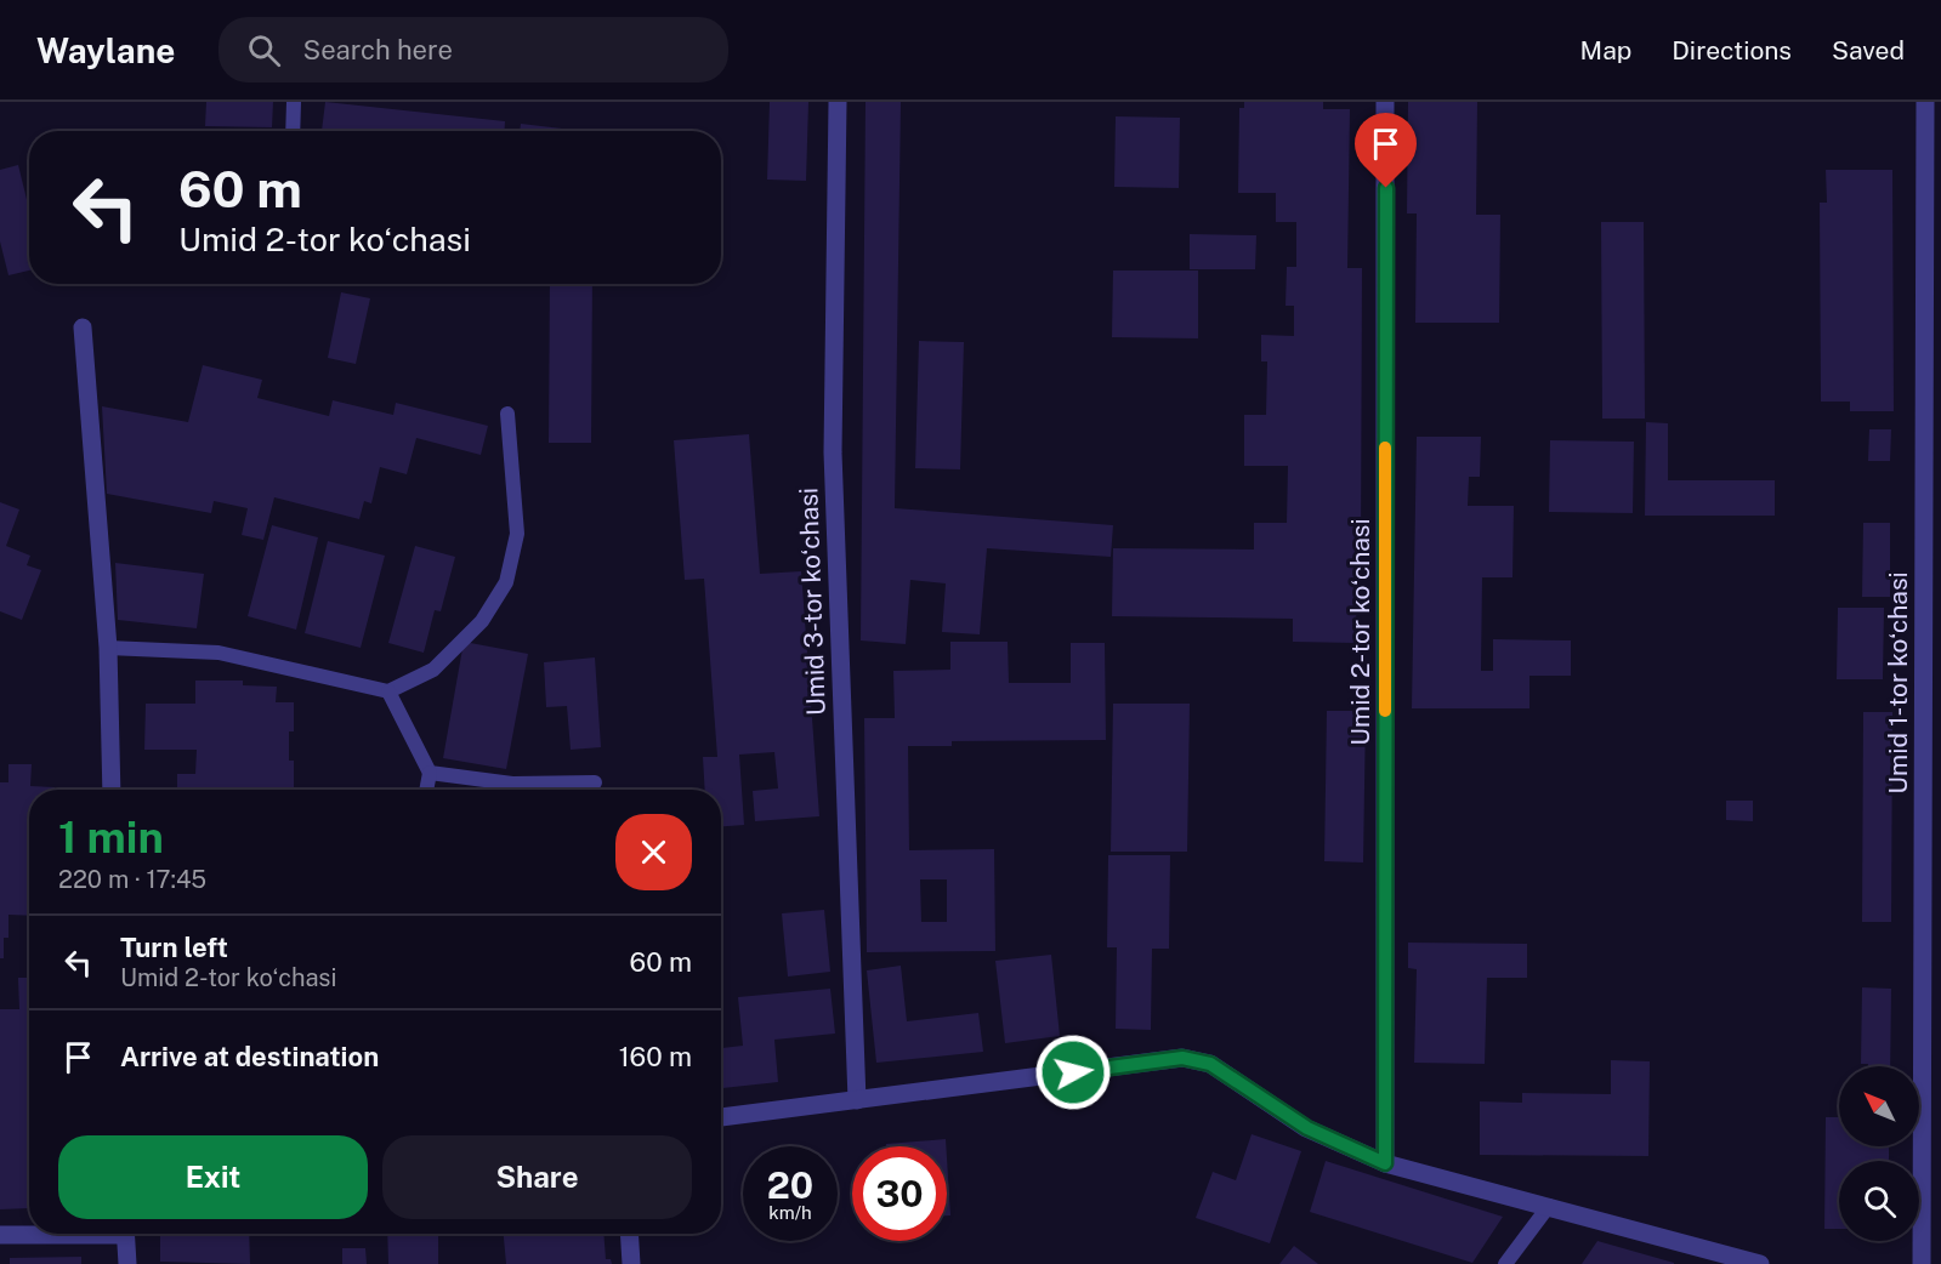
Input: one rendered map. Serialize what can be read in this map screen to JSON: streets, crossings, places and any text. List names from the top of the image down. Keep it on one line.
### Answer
{"streets":{"street":["Umid 3-tor koʻchasi","Umid 2-tor koʻchasi","Umid 1-tor koʻchasi"]},"north":"top left","page":{"header":"Waylane","search":"Search here","nav":["Map","Directions","Saved"],"turn":["60 m","Umid 2-tor koʻchasi"],"heading":["1 min","220 m · 17:45"],"list":[{"name":"Turn left","note":"Umid 2-tor koʻchasi","value":"60 m"},{"name":"Arrive at destination","value":"160 m"}],"buttons":["Exit","Share"],"speed":"20 km/h","limit":"30"}}
